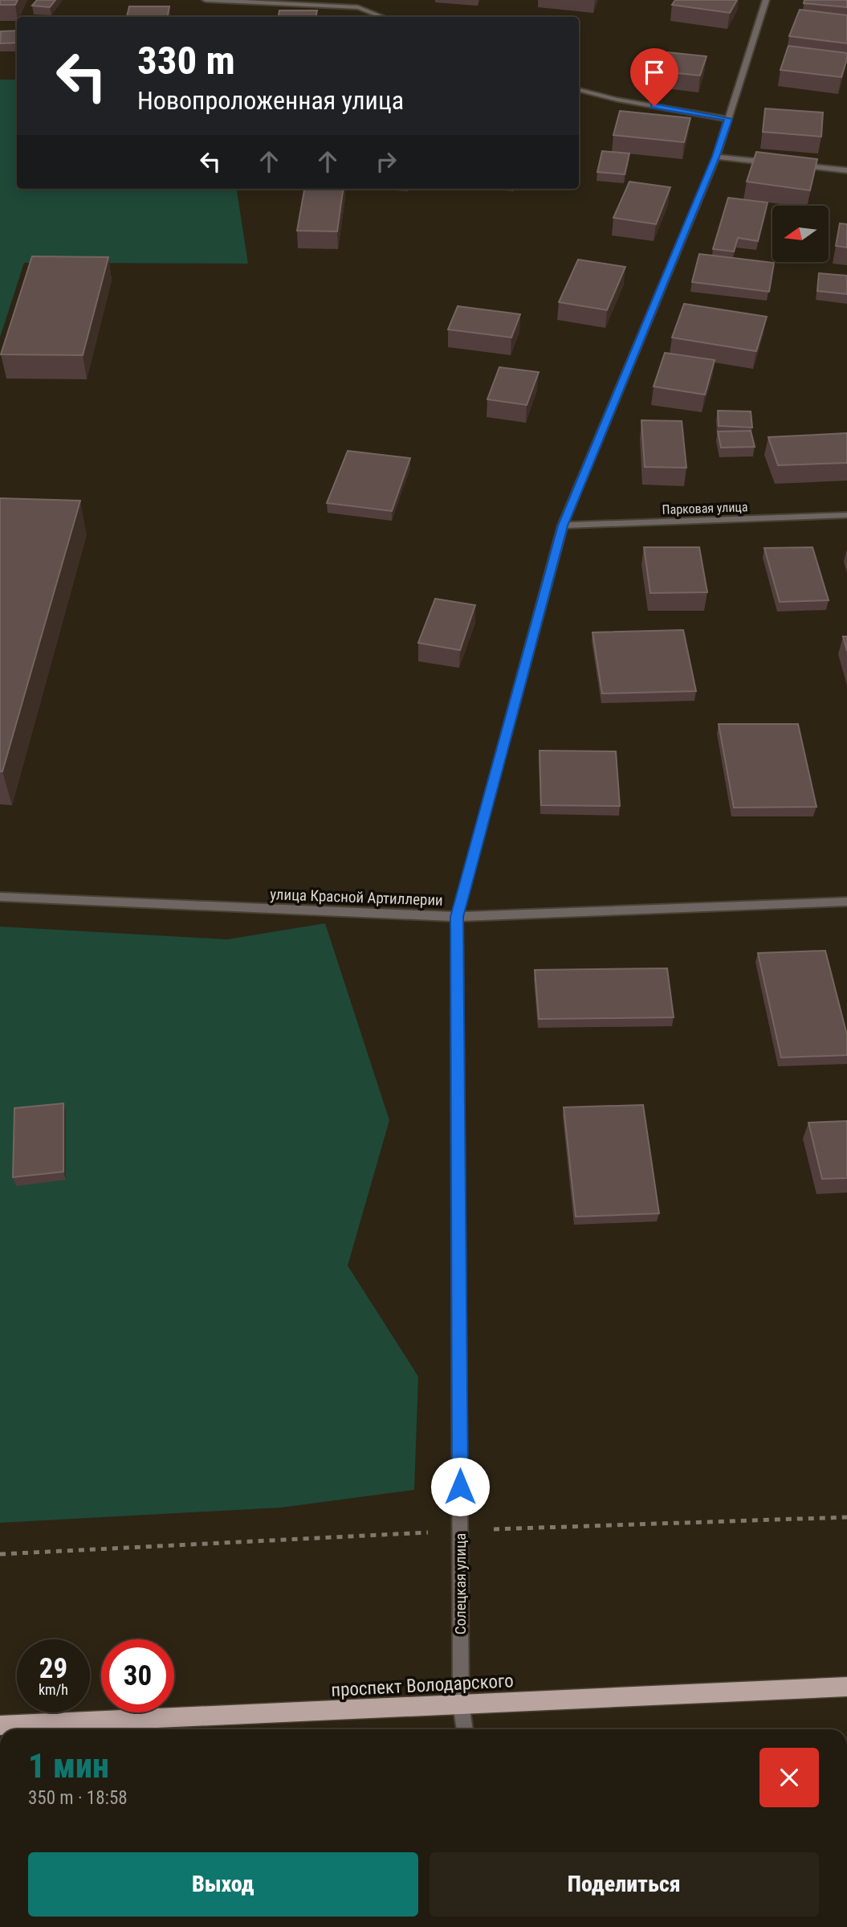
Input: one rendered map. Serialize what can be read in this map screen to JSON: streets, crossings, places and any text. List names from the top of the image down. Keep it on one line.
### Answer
{"streets":{"main road":["проспект Володарского"],"street":["Парковая улица","улица Красной Артиллерии","Солецкая улица"]},"crossings":[["Парковая улица","Солецкая улица"],["улица Красной Артиллерии","Солецкая улица"],["Солецкая улица","проспект Володарского"]],"north":"left","page":{"turn":["330 m","Новопроложенная улица"],"speed":"29 km/h","limit":"30","heading":["1 мин","350 m · 18:58"],"buttons":["Выход","Поделиться"]}}
